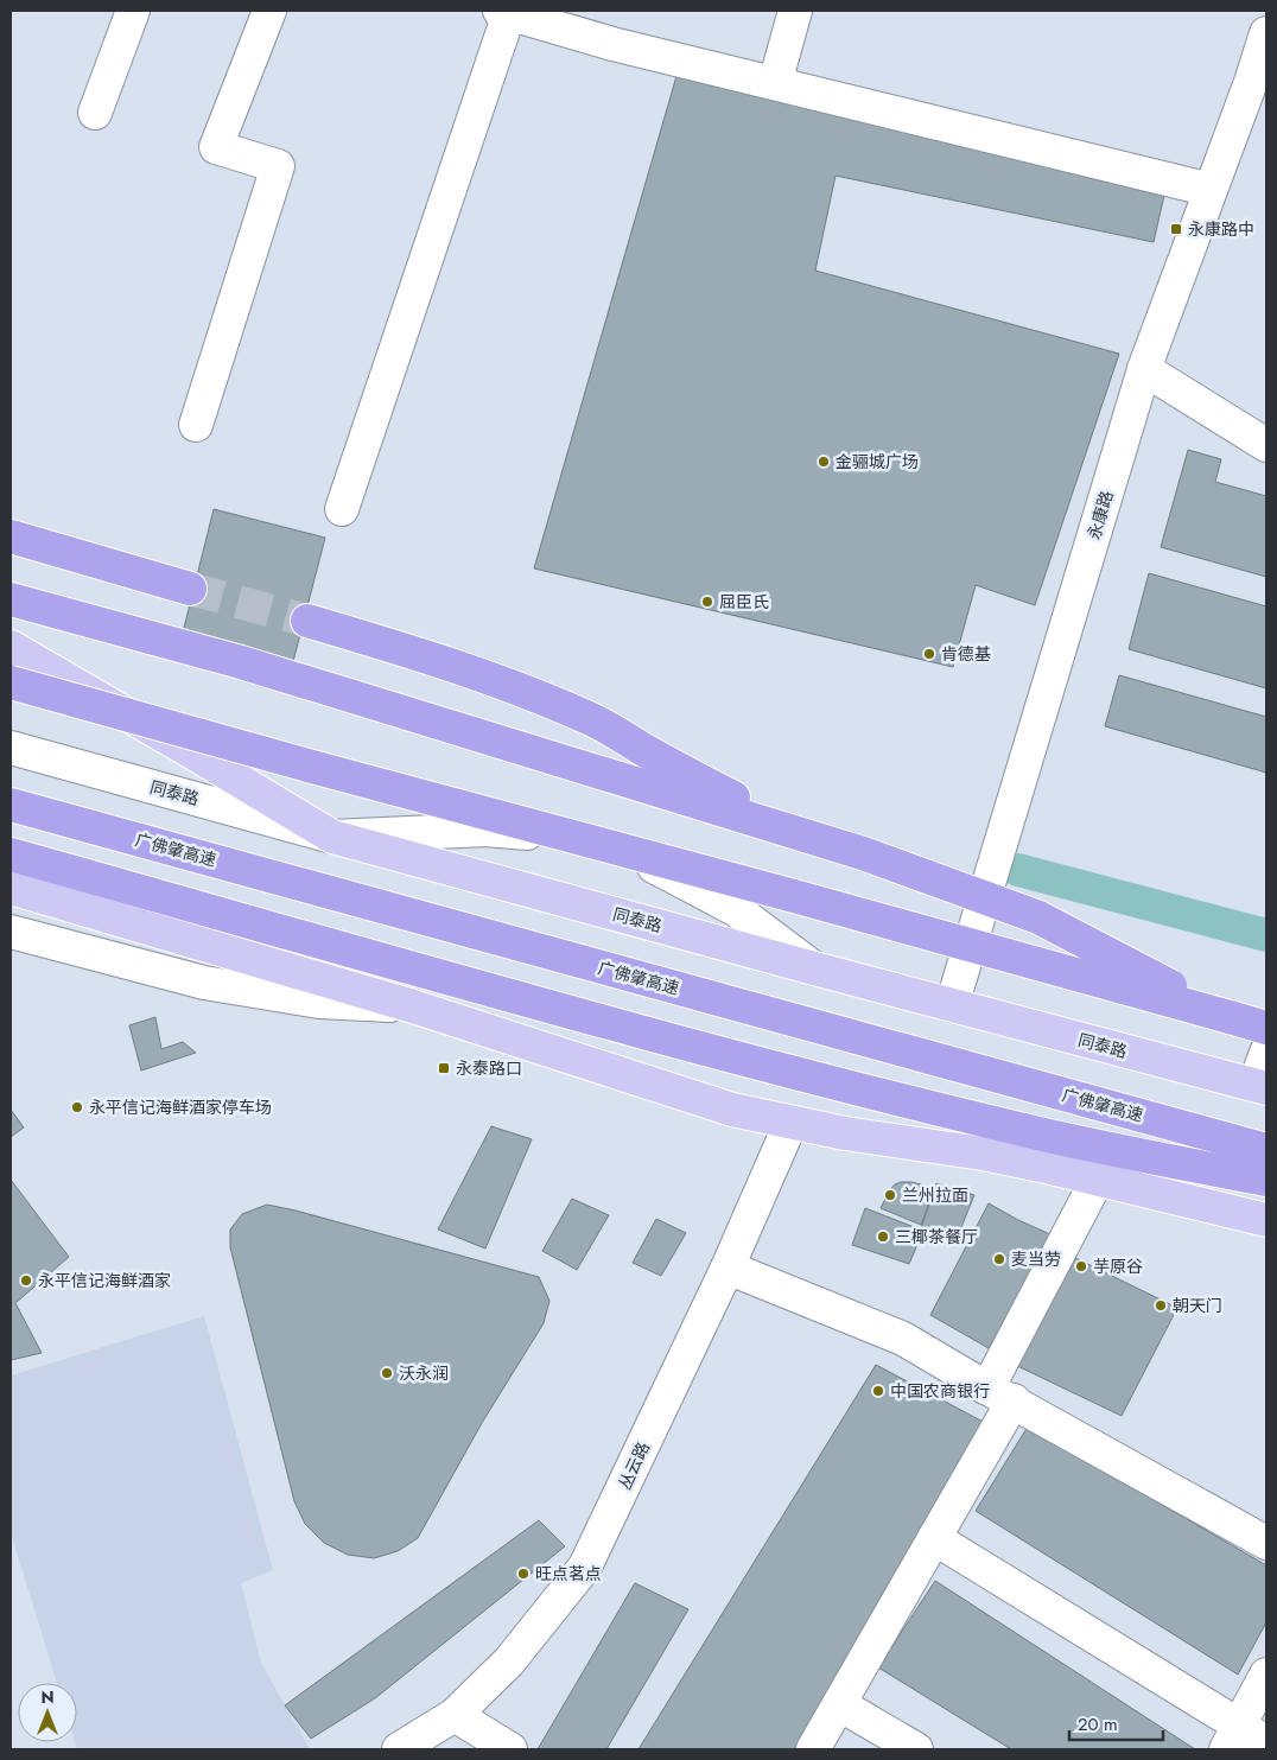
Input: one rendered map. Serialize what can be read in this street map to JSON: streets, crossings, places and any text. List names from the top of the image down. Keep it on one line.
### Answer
{"streets":{"highway":["广佛肇高速"],"main road":["同泰路"],"street":["永康路","丛云路"]},"crossings":[["永康路","同泰路"]],"places":{"transit":["永康路中","永泰路口"],"other":["金骊城广场","屈臣氏","肯德基","永平信记海鲜酒家停车场","兰州拉面","三椰茶餐厅","麦当劳","芋原谷","永平信记海鲜酒家","朝天门","沃永润","中国农商银行","旺点茗点"]},"scale_bar":"20 m","north":"top"}
